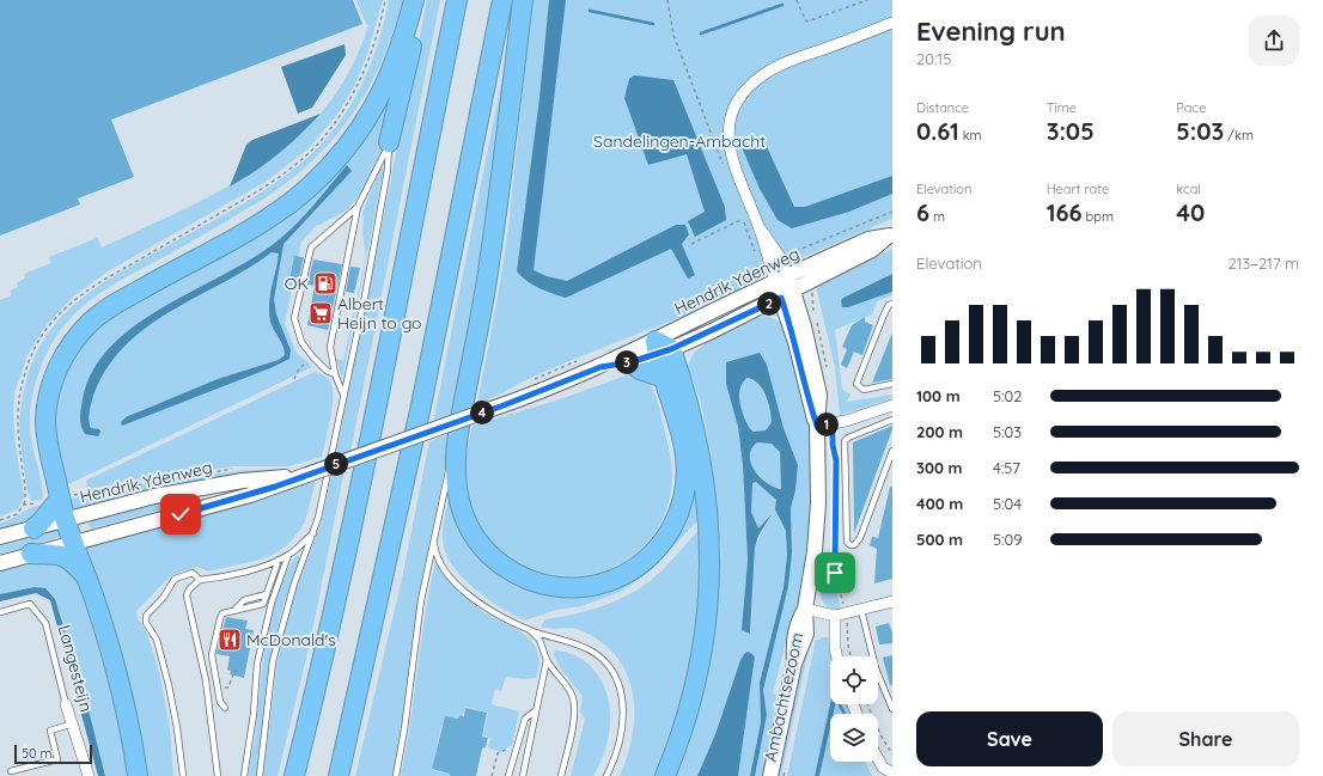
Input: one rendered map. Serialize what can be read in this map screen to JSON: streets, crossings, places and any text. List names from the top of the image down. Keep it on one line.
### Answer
{"streets":{"main road":["Hendrik Ydenweg","Ambachtsezoom"],"street":["Langesteijn"]},"crossings":[["Hendrik Ydenweg","Ambachtsezoom"]],"parks":["Sandelingen-Ambacht"],"places":{"fuel station":["OK"],"supermarket":["Albert Heijn to go"],"restaurant":["McDonald's"]},"scale_bar":"50 m","page":{"heading":["Evening run","20:15"],"stats":[["Distance","0.61 km"],["Time","3:05"],["Pace","5:03 /km"],["Elevation","6 m"],["Heart rate","166 bpm"],["kcal","40"]],"chart":["Elevation","213–217 m"],"pins":["2","3","4","1","5"],"list":[{"name":"100 m","note":"5:02"},{"name":"200 m","note":"5:03"},{"name":"300 m","note":"4:57"},{"name":"400 m","note":"5:04"},{"name":"500 m","note":"5:09"}],"buttons":["Save","Share"],"scale":"50 m"}}
